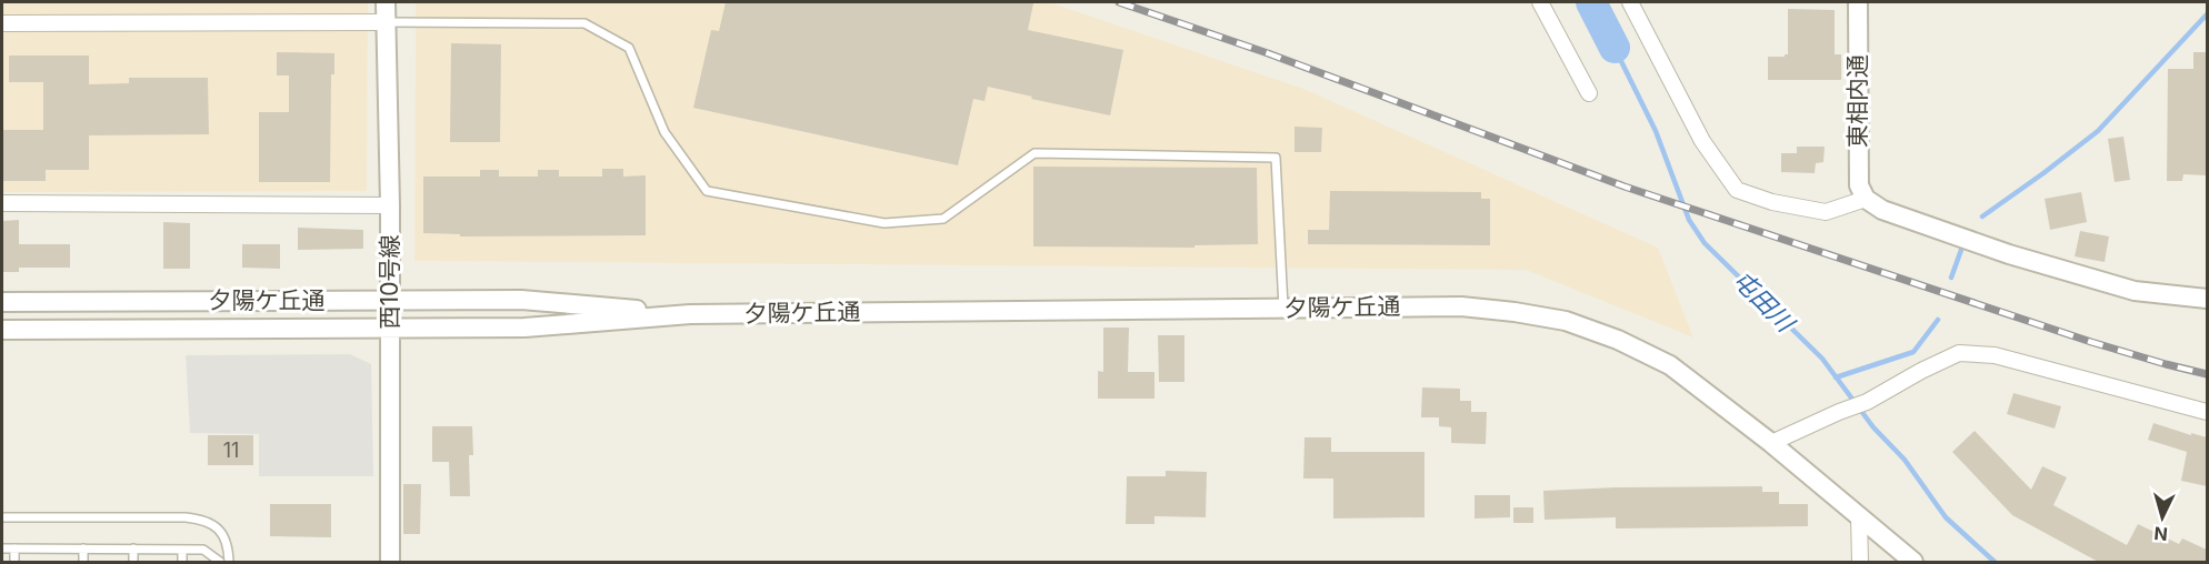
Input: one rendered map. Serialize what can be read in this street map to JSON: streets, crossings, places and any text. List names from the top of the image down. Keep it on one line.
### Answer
{"streets":{"street":["東相内通","西10号線","夕陽ケ丘通"]},"crossings":[["西10号線","夕陽ケ丘通"]],"water":["屯田川"],"house_numbers":["11"],"north":"bottom"}
